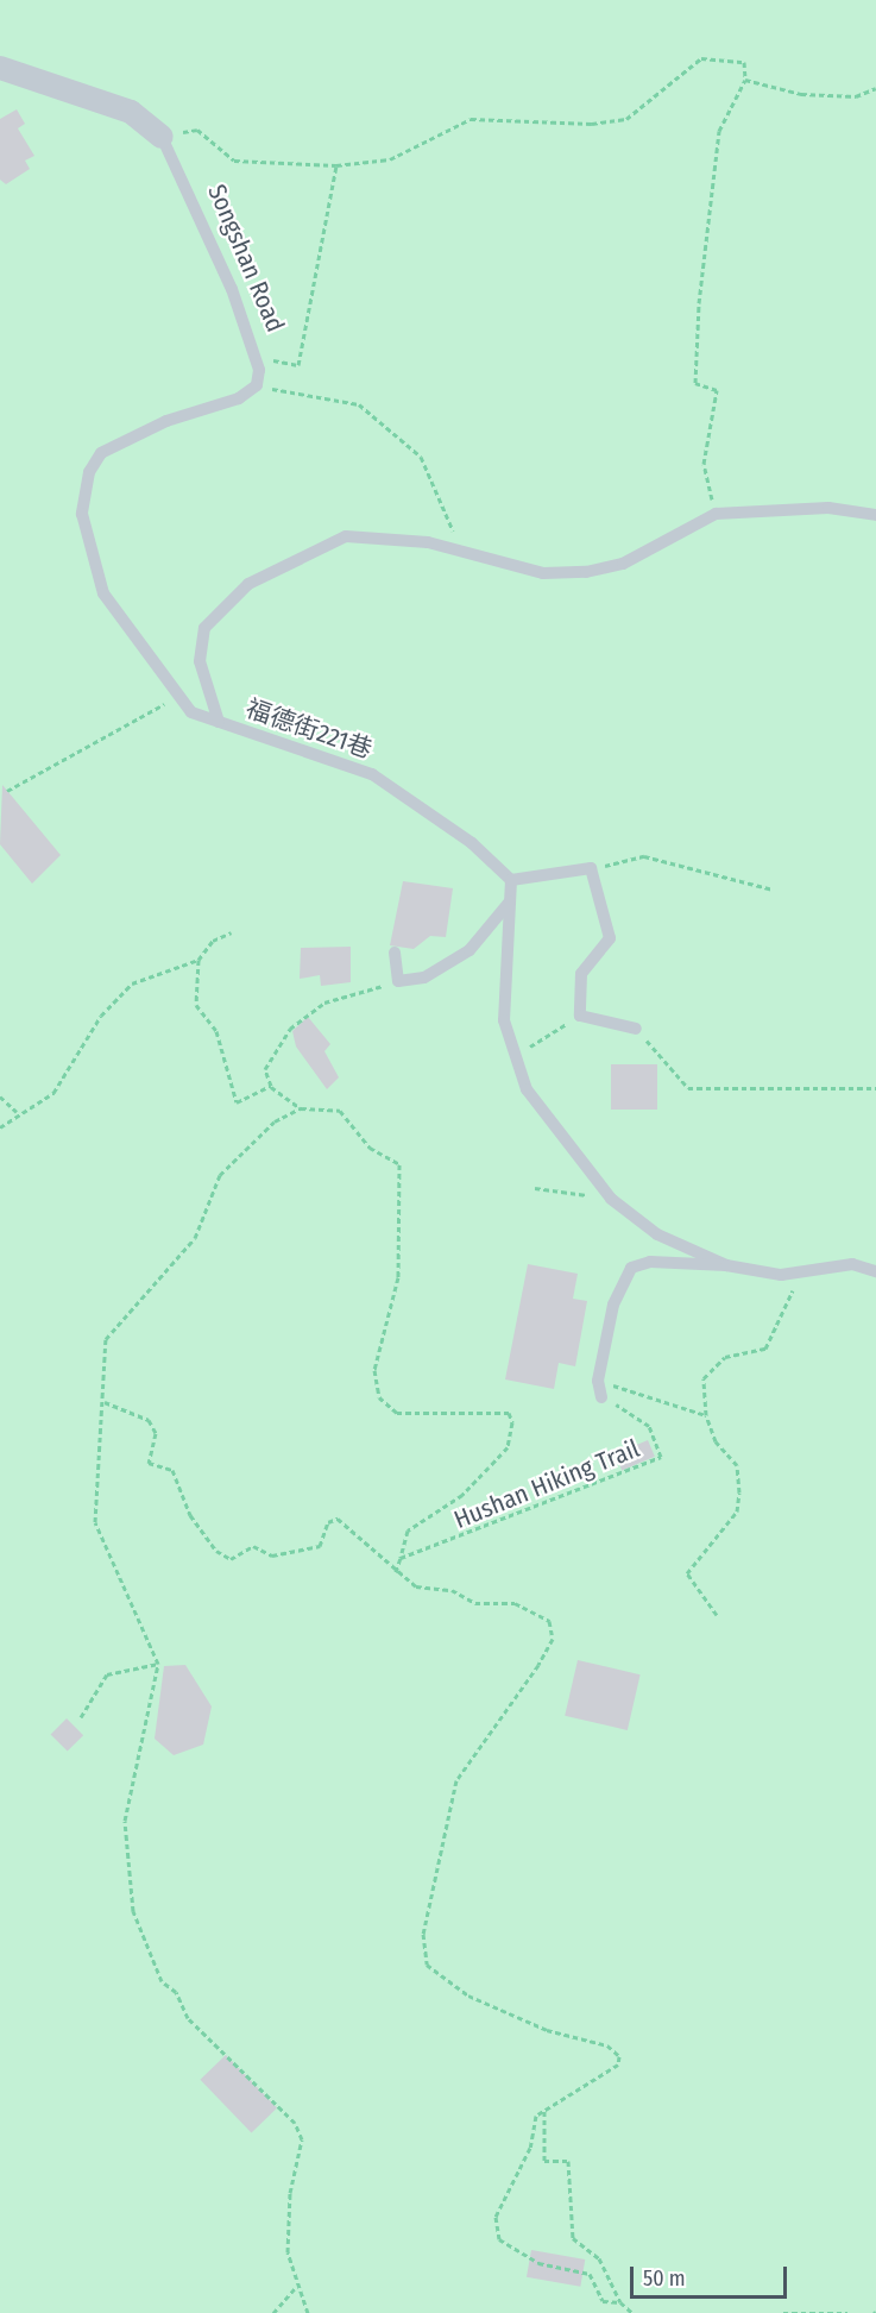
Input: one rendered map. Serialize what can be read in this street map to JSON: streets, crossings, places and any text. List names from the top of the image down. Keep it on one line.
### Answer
{"streets":{"street":["Songshan Road"],"lane":["福德街221巷"],"path":["Hushan Hiking Trail"]},"scale_bar":"50 m"}
